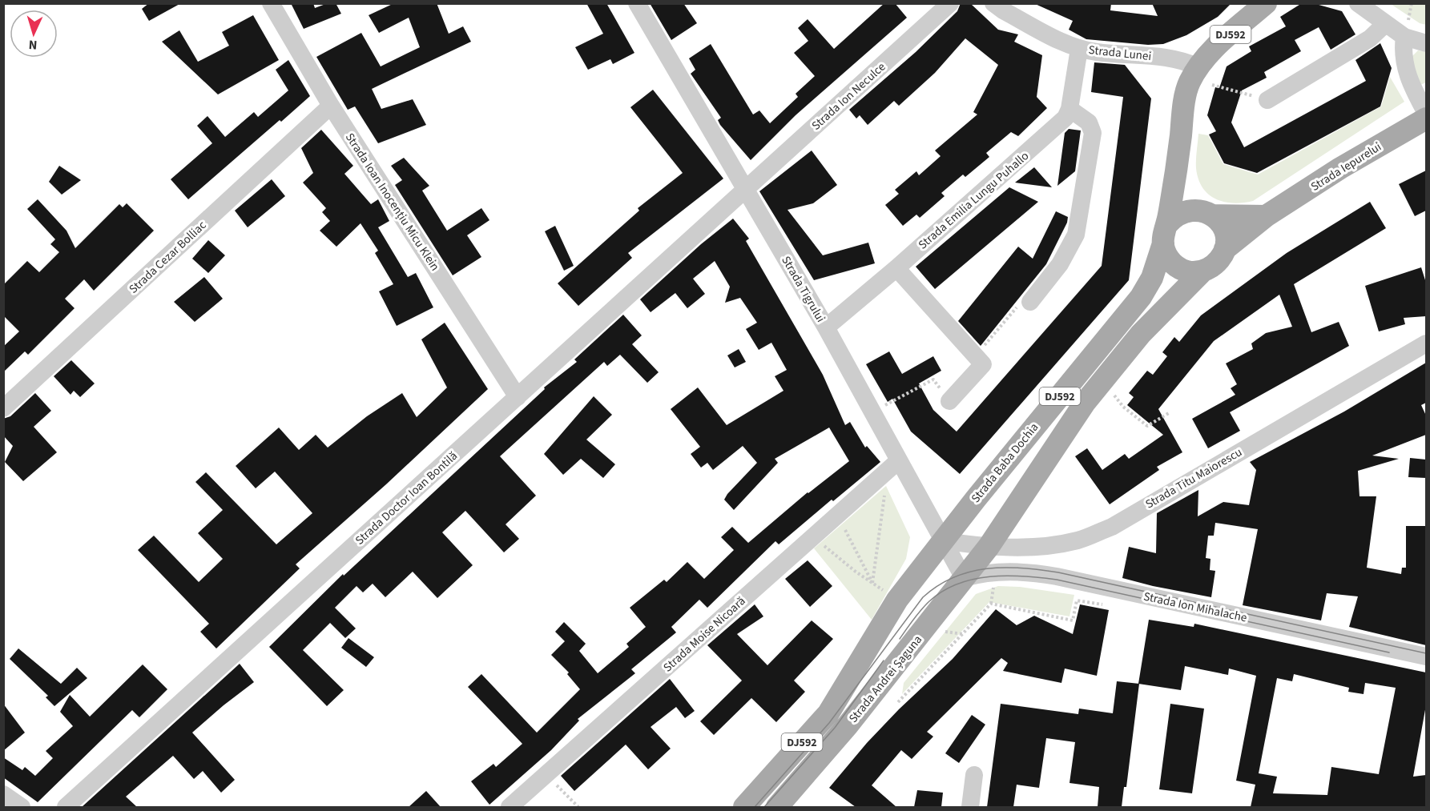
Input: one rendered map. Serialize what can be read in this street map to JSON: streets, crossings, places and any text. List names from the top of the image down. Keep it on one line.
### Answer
{"streets":{"main road":["DJ592","Strada Iepurelui","Strada Baba Dochia","Strada Andrei Șaguna"],"street":["Strada Lunei","Strada Ion Neculce","Strada Emilia Lungu Puhallo","Strada Ioan Inocențiu Micu Klein","Strada Cezar Bolliac","Strada Tigrului","Strada Titu Maiorescu","Strada Doctor Ioan Bontilă","Strada Ion Mihalache","Strada Moise Nicoară"]},"crossings":[["DJ592","Strada Lunei"],["DJ592","Strada Iepurelui"],["DJ592","Strada Baba Dochia"],["DJ592","Strada Titu Maiorescu"],["DJ592","Strada Andrei Șaguna"],["Strada Lunei","Strada Emilia Lungu Puhallo"],["Strada Ion Neculce","Strada Tigrului"],["Strada Ion Neculce","Strada Doctor Ioan Bontilă"],["Strada Iepurelui","Strada Baba Dochia"],["Strada Emilia Lungu Puhallo","Strada Tigrului"],["Strada Ioan Inocențiu Micu Klein","Strada Cezar Bolliac"],["Strada Ioan Inocențiu Micu Klein","Strada Doctor Ioan Bontilă"],["Strada Tigrului","Strada Baba Dochia"],["Strada Tigrului","Strada Titu Maiorescu"],["Strada Tigrului","Strada Doctor Ioan Bontilă"],["Strada Tigrului","Strada Ion Mihalache"],["Strada Tigrului","Strada Moise Nicoară"],["Strada Tigrului","Strada Andrei Șaguna"],["Strada Baba Dochia","Strada Titu Maiorescu"],["Strada Baba Dochia","Strada Andrei Șaguna"],["Strada Titu Maiorescu","Strada Andrei Șaguna"],["Strada Ion Mihalache","Strada Andrei Șaguna"]],"north":"bottom"}
